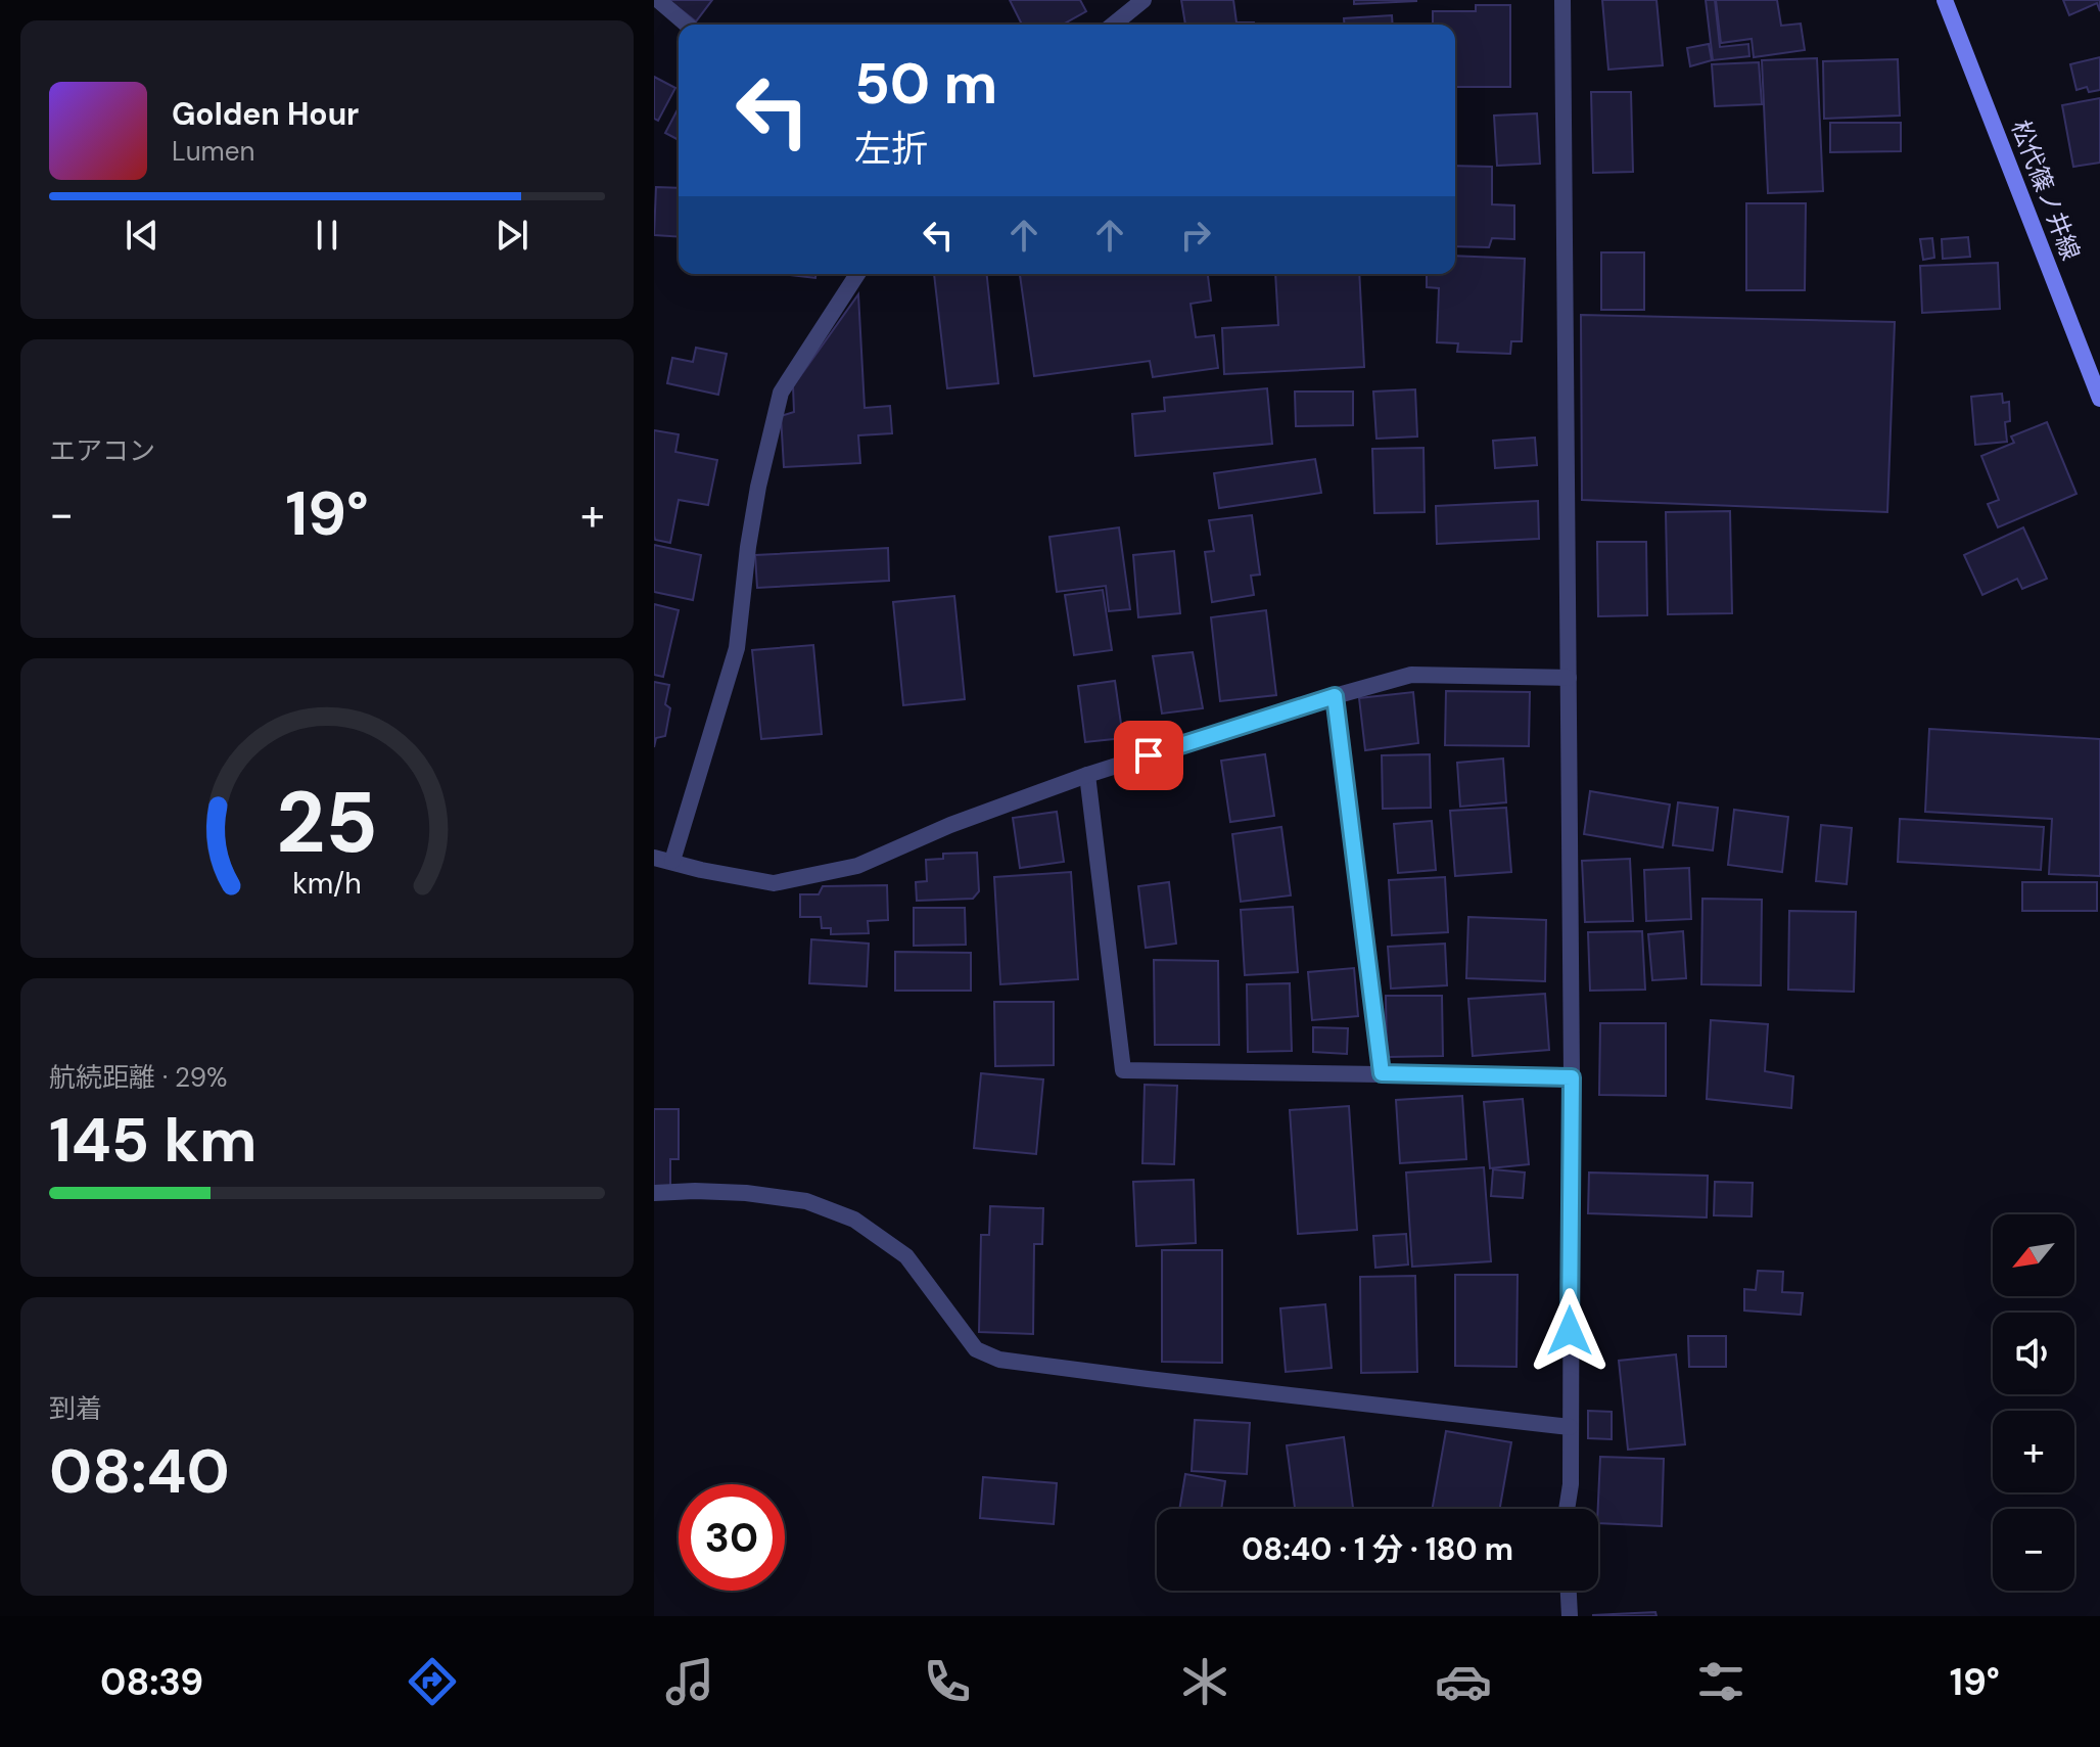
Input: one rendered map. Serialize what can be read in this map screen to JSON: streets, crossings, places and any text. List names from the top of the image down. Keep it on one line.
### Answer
{"streets":{"main road":["松代篠ノ井線"]},"north":"bottom left","page":{"turn":["50 m","左折"],"song":["Golden Hour","Lumen"],"tile":["エアコン",["航続距離 · 29%","145 km"],["到着","08:40"]],"heat":["−","19°","+"],"map_buttons":["+","−"],"limit":"30","trip":"08:40 · 1 分 · 180 m","tabs":["08:39","19°"],"gauge":["25","km/h"]}}
